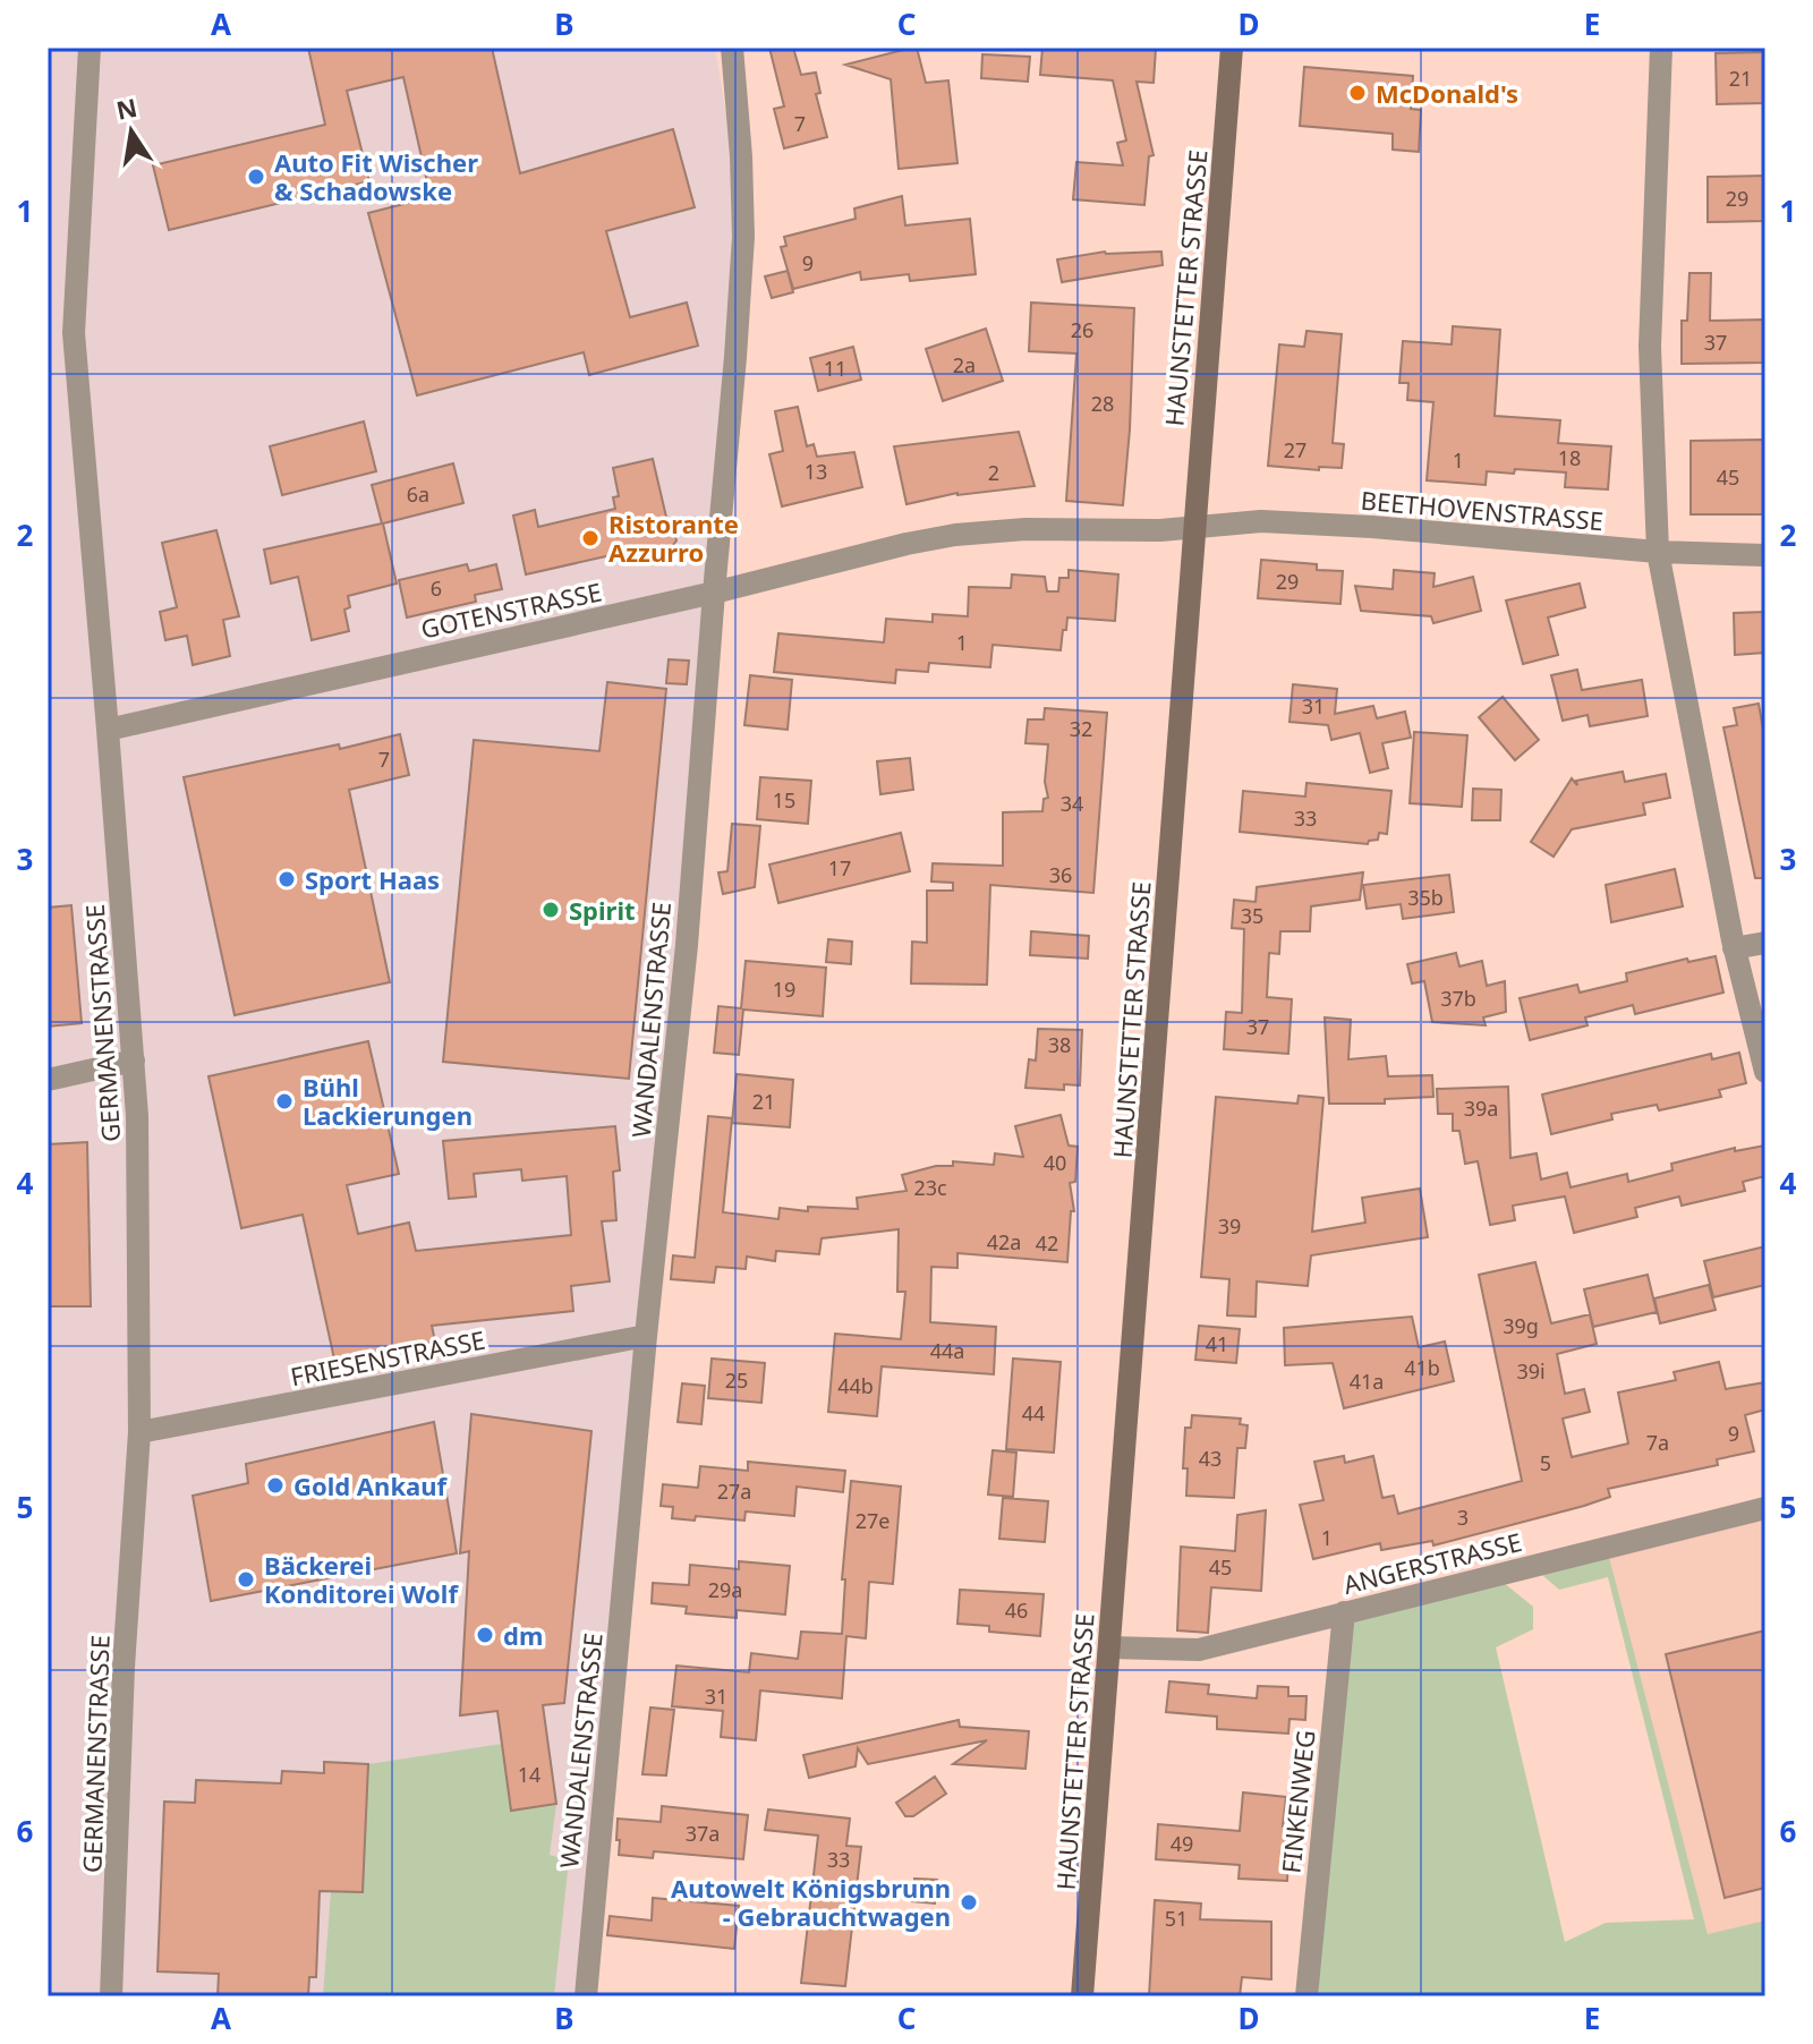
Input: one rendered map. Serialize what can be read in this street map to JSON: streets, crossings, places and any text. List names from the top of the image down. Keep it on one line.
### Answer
{"streets":{"main road":["HAUNSTETTER STRASSE"],"street":["BEETHOVENSTRASSE","GOTENSTRASSE","WANDALENSTRASSE","GERMANENSTRASSE","FRIESENSTRASSE","ANGERSTRASSE","FINKENWEG"]},"crossings":[["HAUNSTETTER STRASSE","BEETHOVENSTRASSE"],["HAUNSTETTER STRASSE","GOTENSTRASSE"],["HAUNSTETTER STRASSE","ANGERSTRASSE"],["BEETHOVENSTRASSE","GOTENSTRASSE"],["GOTENSTRASSE","WANDALENSTRASSE"],["GOTENSTRASSE","GERMANENSTRASSE"],["WANDALENSTRASSE","FRIESENSTRASSE"],["GERMANENSTRASSE","FRIESENSTRASSE"],["ANGERSTRASSE","FINKENWEG"]],"places":["McDonald's","Auto Fit Wischer & Schadowske","Ristorante Azzurro","Sport Haas","Spirit","Bühl Lackierungen","Gold Ankauf","Bäckerei Konditorei Wolf","dm","Autowelt Königsbrunn - Gebrauchtwagen"],"house_numbers":["21","7","29","9","26","37","2a","11","28","27","18","1","13","2","45","6a","29","6","1","31","32","7","15","34","33","17","36","35b","35","19","37b","37","38","21","39a","40","23c","39","42a","42","39g","41","44a","41b","39i","25","41a","44b","44","9","7a","43","5","27a","3","27e","1","45","29a","46","31","14","37a","49","33","51"],"north":"top","grid":{"columns":["A","B","C","D","E"],"rows":["1","2","3","4","5","6"]}}
